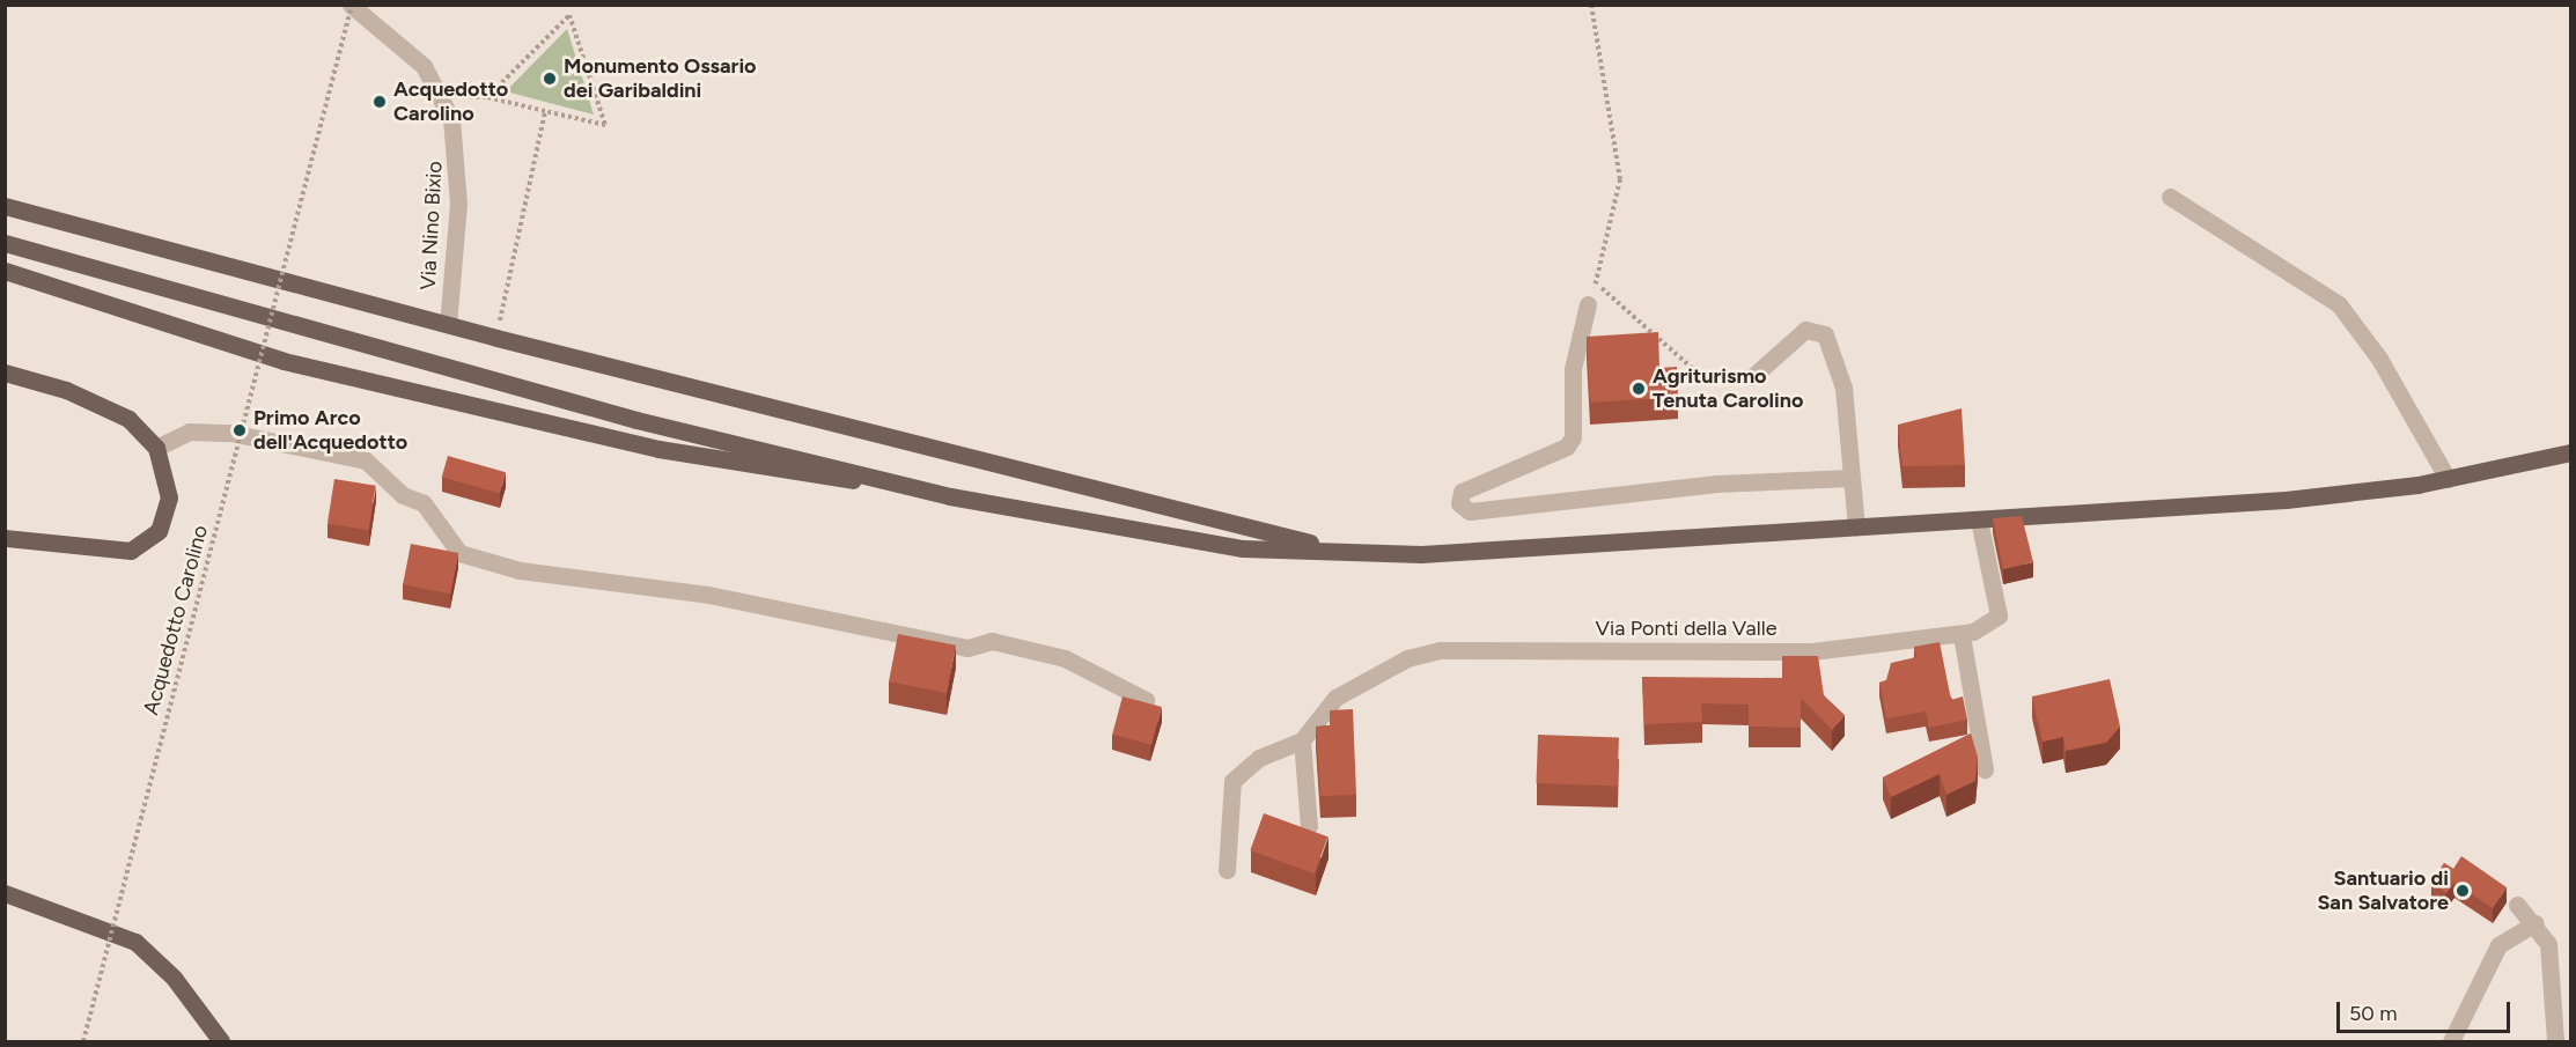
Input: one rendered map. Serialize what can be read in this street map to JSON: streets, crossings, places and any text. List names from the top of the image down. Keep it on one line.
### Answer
{"streets":{"street":["Via Nino Bixio","Via Ponti della Valle"],"path":["Acquedotto Carolino"]},"crossings":[["Via Nino Bixio","Acquedotto Carolino"]],"places":["Monumento Ossario dei Garibaldini","Acquedotto Carolino","Agriturismo Tenuta Carolino","Primo Arco dell'Acquedotto","Santuario di San Salvatore"],"scale_bar":"50 m"}
